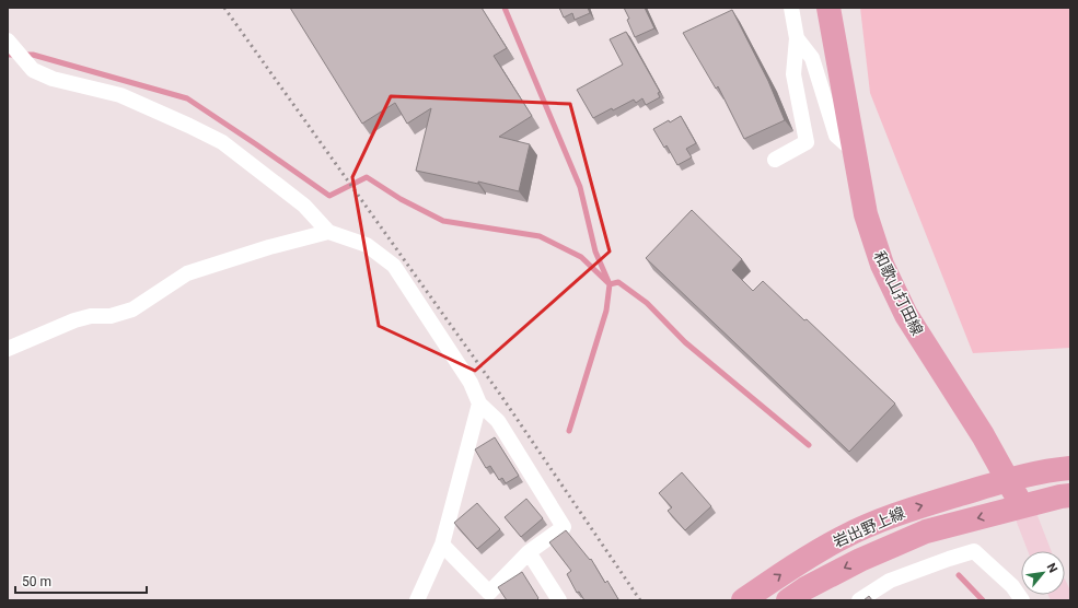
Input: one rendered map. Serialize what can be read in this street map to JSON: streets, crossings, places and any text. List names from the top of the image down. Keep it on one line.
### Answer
{"streets":{"main road":["和歌山打田線","岩出野上線"]},"crossings":[["和歌山打田線","岩出野上線"]],"scale_bar":"50 m","north":"top right"}
